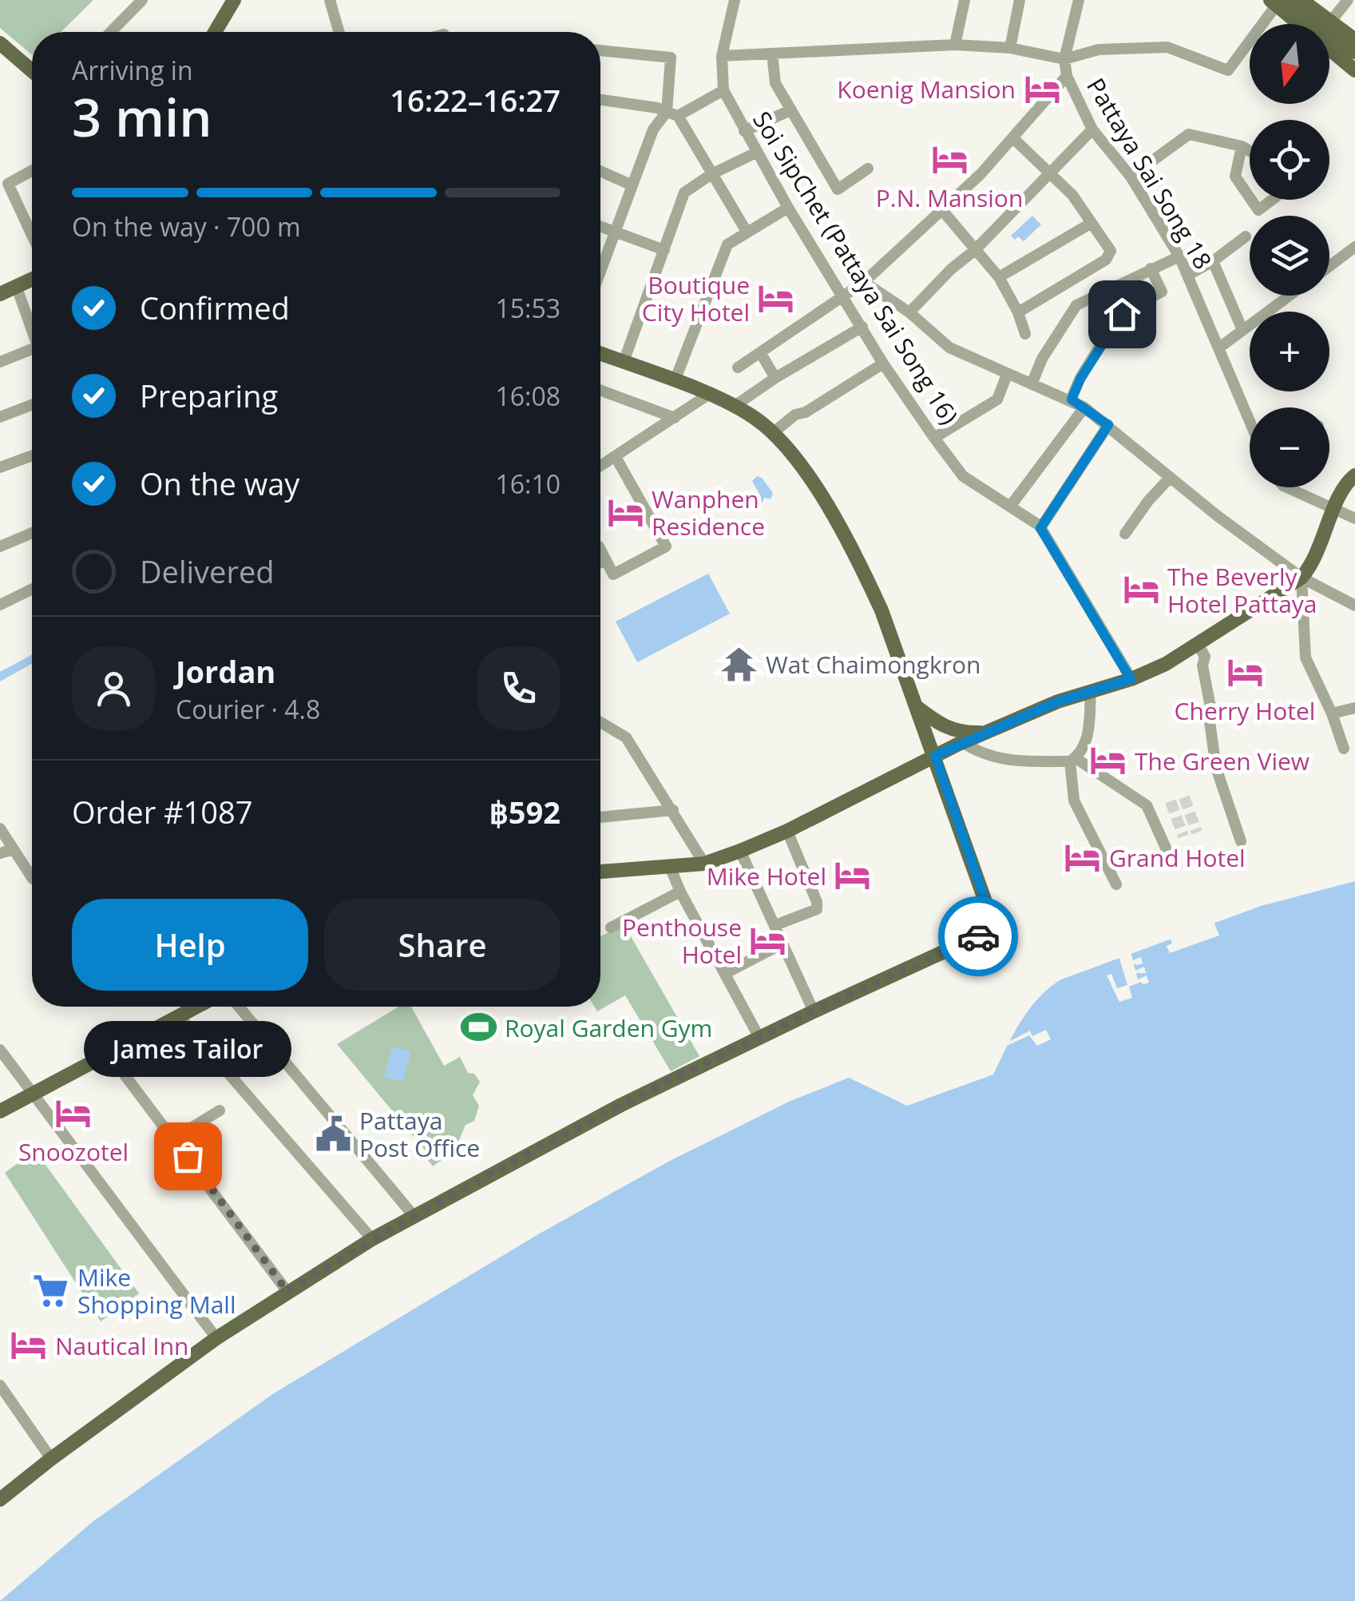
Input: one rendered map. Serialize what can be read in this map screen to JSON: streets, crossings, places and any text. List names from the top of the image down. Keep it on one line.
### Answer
{"streets":{"street":["Pattaya Sai Song 18","Soi SipChet (Pattaya Sai Song 16)"]},"places":{"hotel":["Koenig Mansion","P.N. Mansion","Boutique City Hotel","Wanphen Residence","The Beverly Hotel Pattaya","Cherry Hotel","The Green View","Grand Hotel","Mike Hotel","Penthouse Hotel","Snoozotel","Nautical Inn"],"temple":["Wat Chaimongkron"],"sports":["Royal Garden Gym"],"public building":["Pattaya Post Office"],"other":["James Tailor"],"supermarket":["Mike Shopping Mall"]},"north":"bottom","page":{"map_buttons":["+","−"],"heading":["3 min","Arriving in","16:22–16:27"],"panel":["Jordan","Courier · 4.8","Order #1087","฿592"],"bar":"On the way · 700 m","list":[["Confirmed","15:53"],["Preparing","16:08"],["On the way","16:10"],"Delivered"],"buttons":["Help","Share"],"bubble":"James Tailor"}}
